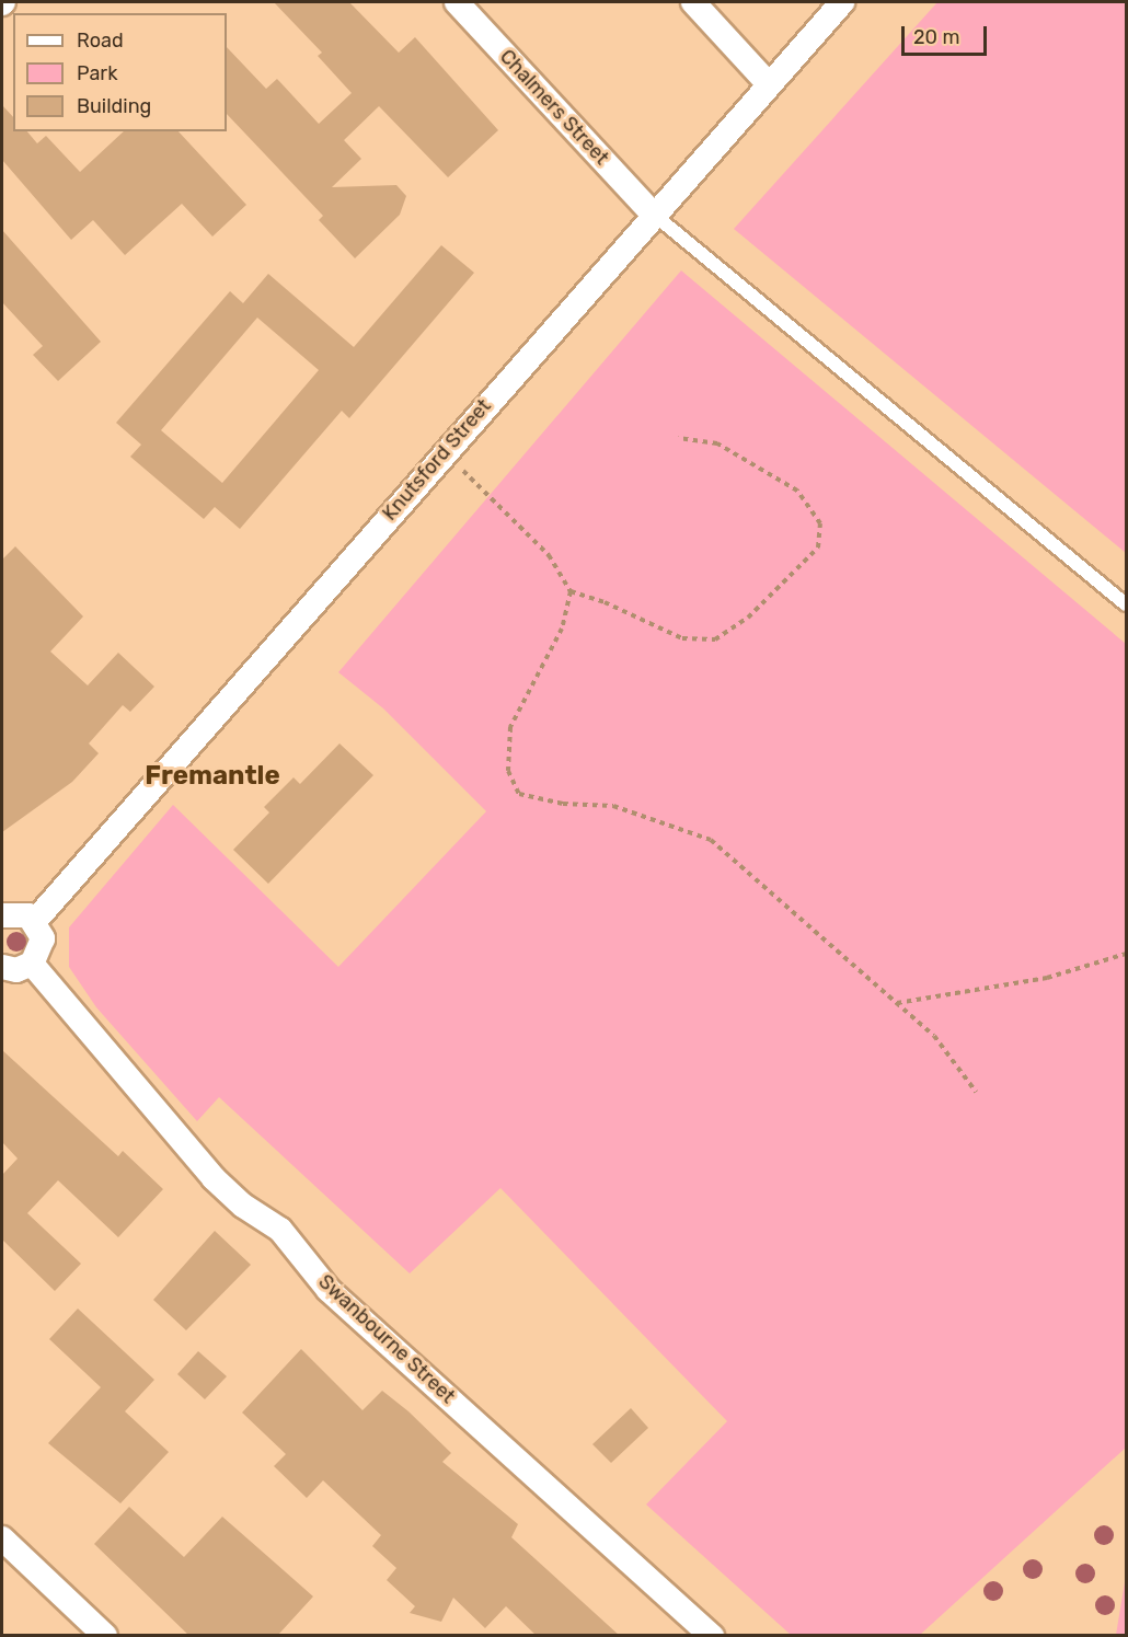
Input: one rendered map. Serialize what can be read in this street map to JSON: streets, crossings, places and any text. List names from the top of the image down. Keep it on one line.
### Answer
{"streets":{"street":["Chalmers Street","Knutsford Street","Swanbourne Street"]},"crossings":[["Chalmers Street","Knutsford Street"]],"districts":["Fremantle"],"legend":["Road","Park","Building"],"scale_bar":"20 m"}
